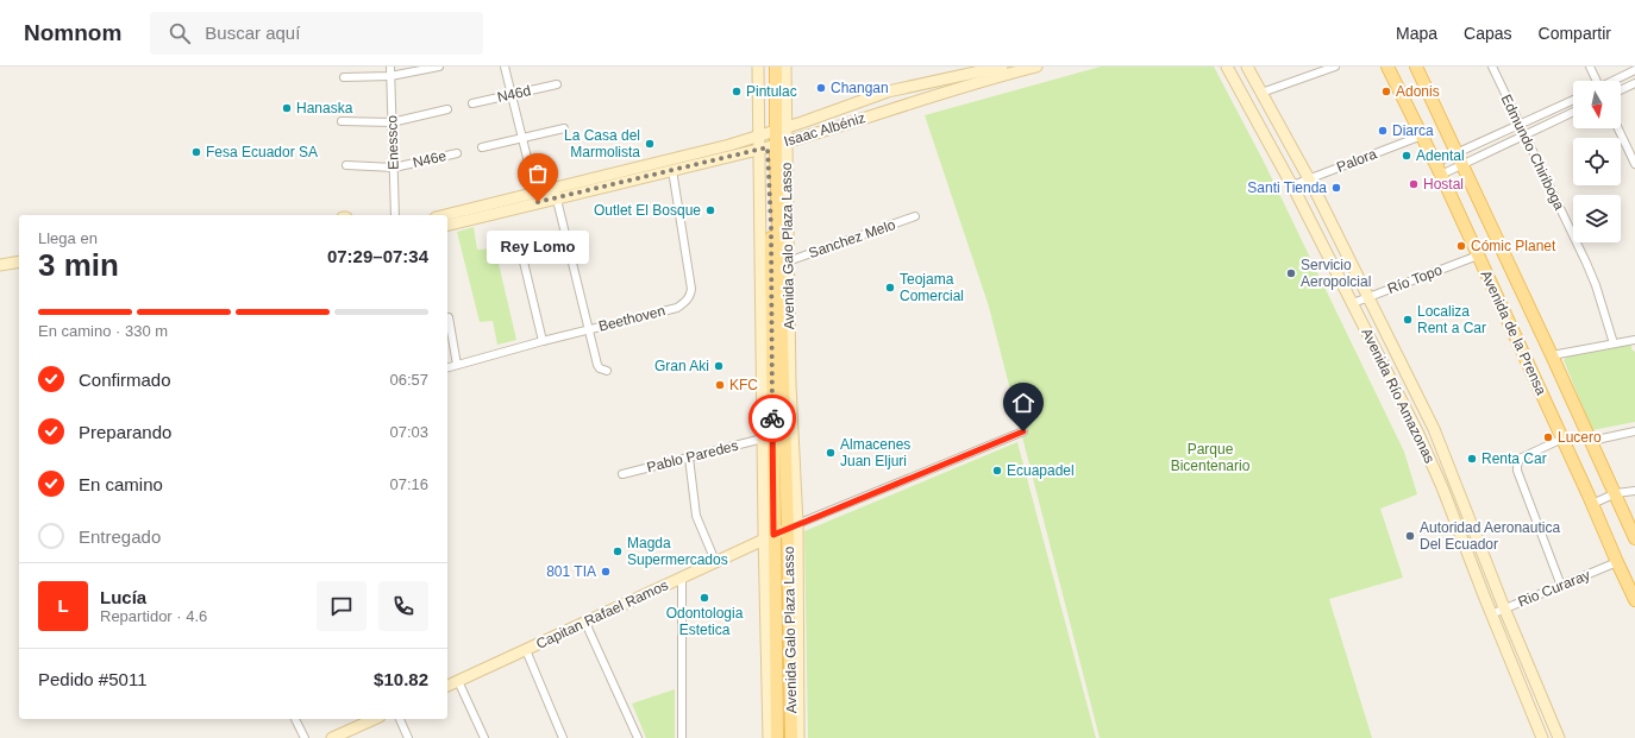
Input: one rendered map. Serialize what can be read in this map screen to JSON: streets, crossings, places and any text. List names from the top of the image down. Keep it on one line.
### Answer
{"streets":{"main road":["Isaac Albéniz","Avenida Galo Plaza Lasso","Avenida de la Prensa","Avenida Río Amazonas","Capitan Rafael Ramos"],"street":["N46d","Enessco","Edmundo Chiriboga","N46e","Palora","Sanchez Melo","Río Topo","Beethoven","Pablo Paredes","Rio Curaray"]},"crossings":[["Isaac Albéniz","Avenida Galo Plaza Lasso"],["Isaac Albéniz","Beethoven"],["Enessco","N46e"],["Palora","Avenida de la Prensa"],["Palora","Avenida Río Amazonas"],["Sanchez Melo","Avenida Galo Plaza Lasso"],["Avenida Galo Plaza Lasso","Pablo Paredes"],["Avenida Galo Plaza Lasso","Capitan Rafael Ramos"],["Río Topo","Avenida de la Prensa"],["Río Topo","Avenida Río Amazonas"],["Avenida de la Prensa","Rio Curaray"],["Avenida Río Amazonas","Rio Curaray"]],"parks":["Parque Bicentenario"],"places":["Changan","Pintulac","Adonis","Hanaska","Diarca","La Casa del Marmolista","Fesa Ecuador SA","Adental","Hostal","Santi Tienda","Rey Lomo","Outlet El Bosque","Cómic Planet","Servicio Aeropolcial","Teojama Comercial","Localiza Rent a Car","Gran Aki","KFC","Lucero","Almacenes Juan Eljuri","Renta Car","Ecuapadel","Autoridad Aeronautica Del Ecuador","Magda Supermercados","801 TIA","Odontologia Estetica"],"north":"bottom","page":{"header":"Nomnom","search":"Buscar aquí","nav":["Mapa","Capas","Compartir"],"heading":["3 min","Llega en","07:29–07:34"],"panel":["Lucía","Repartidor · 4.6","Pedido #5011","$10.82"],"bubble":"Rey Lomo","bar":"En camino · 330 m","list":[["Confirmado","06:57"],["Preparando","07:03"],["En camino","07:16"],"Entregado"],"round":"L"}}
